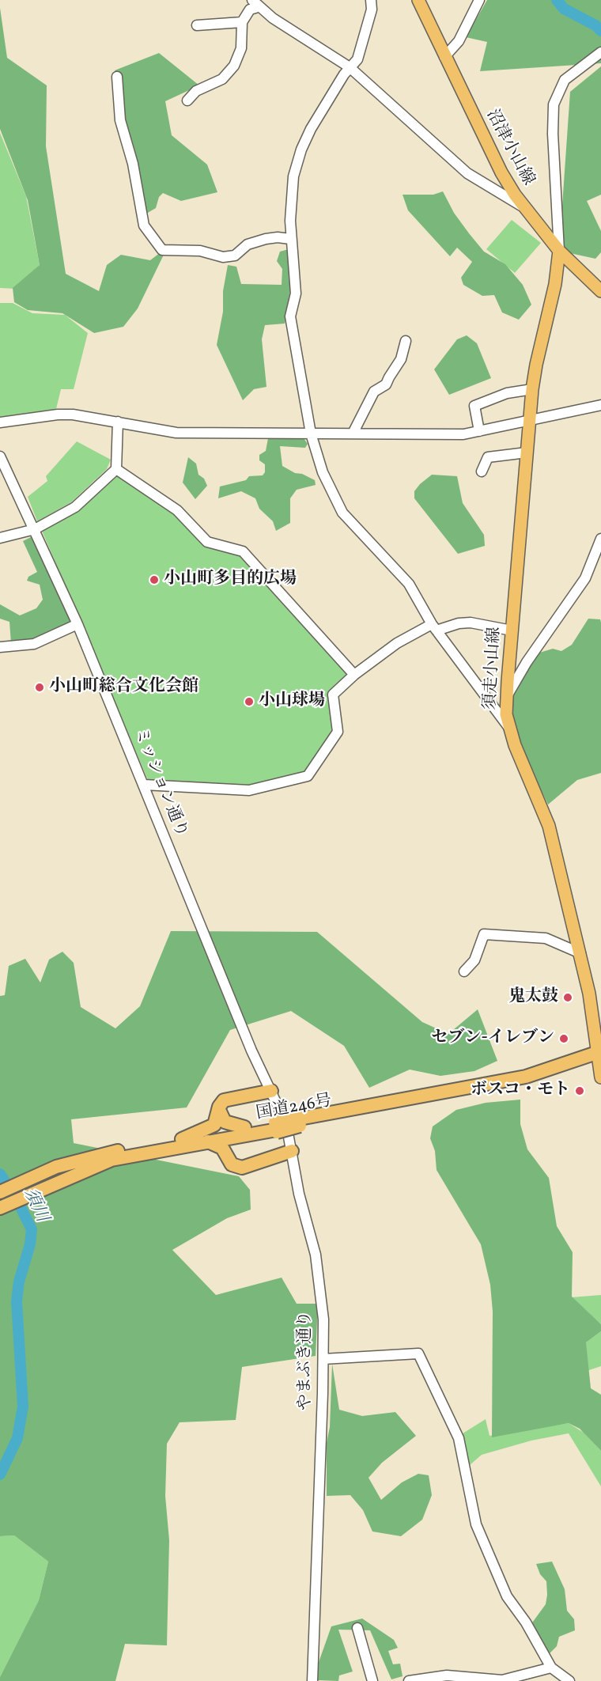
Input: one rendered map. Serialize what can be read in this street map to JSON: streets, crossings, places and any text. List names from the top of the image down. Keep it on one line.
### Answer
{"streets":{"highway":["国道246号"],"main road":["沼津小山線","須走小山線"],"street":["ミッション通り","やまぶき通り"]},"crossings":[["沼津小山線","須走小山線"],["須走小山線","国道246号"],["ミッション通り","やまぶき通り"]],"water":["須川"],"places":["小山町多目的広場","小山町総合文化会館","小山球場","鬼太鼓","セブン-イレブン","ボスコ・モト"]}
